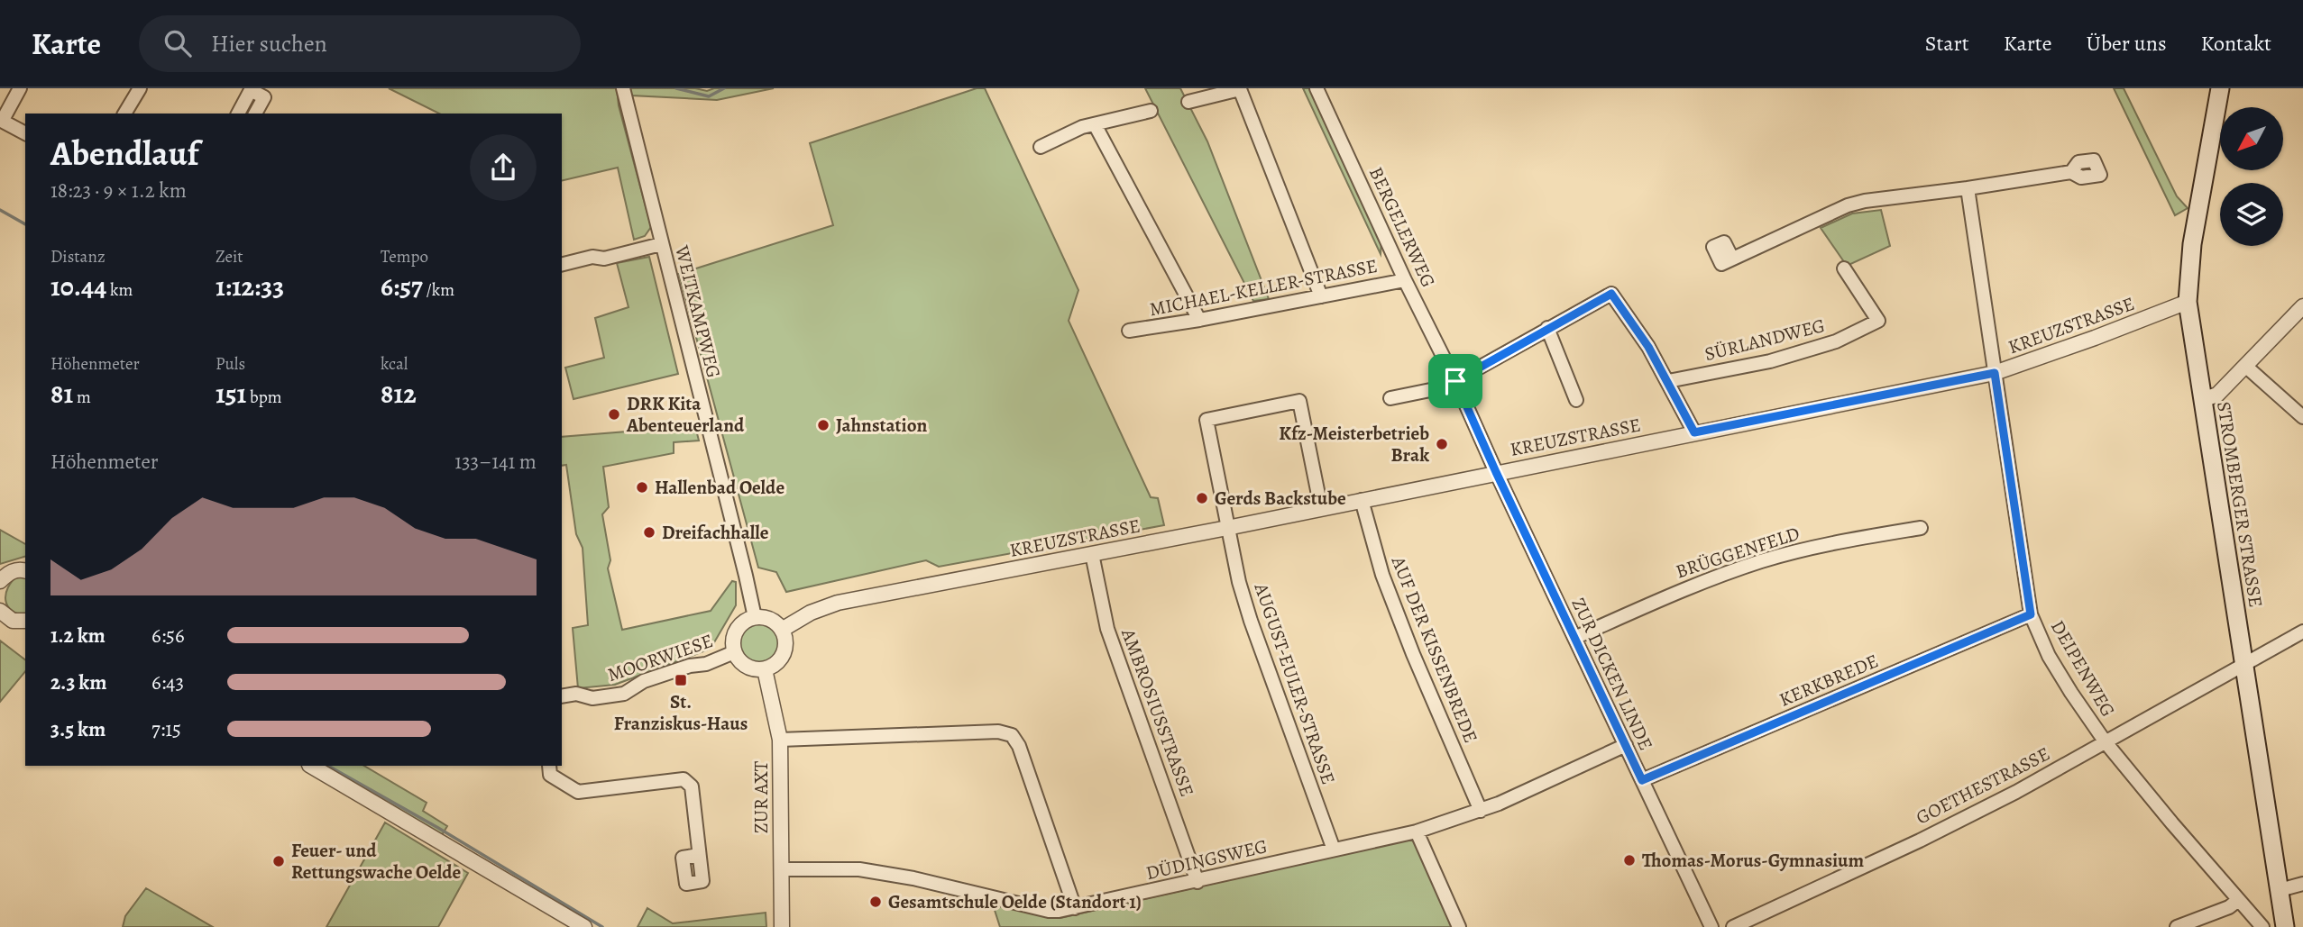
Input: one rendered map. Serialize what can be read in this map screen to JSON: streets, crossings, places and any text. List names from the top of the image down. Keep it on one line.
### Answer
{"streets":{"main road":["STROMBERGER STRASSE"],"street":["BERGELERWEG","MICHAEL-KELLER-STRASSE","WEITKAMPWEG","KREUZSTRASSE","SÜRLANDWEG","BRÜGGENFELD","AUF DER KISSENBREDE","MOORWIESE","DEIPENWEG","ZUR DICKEN LINDE","KERKBREDE","AUGUST-EULER-STRASSE","AMBROSIUSSTRASSE","GOETHESTRASSE","ZUR AXT","DÜDINGSWEG"]},"crossings":[["BERGELERWEG","MICHAEL-KELLER-STRASSE"],["BERGELERWEG","KREUZSTRASSE"],["BERGELERWEG","ZUR DICKEN LINDE"],["WEITKAMPWEG","KREUZSTRASSE"],["WEITKAMPWEG","MOORWIESE"],["WEITKAMPWEG","ZUR AXT"],["KREUZSTRASSE","STROMBERGER STRASSE"],["KREUZSTRASSE","AUF DER KISSENBREDE"],["KREUZSTRASSE","MOORWIESE"],["KREUZSTRASSE","DEIPENWEG"],["KREUZSTRASSE","ZUR DICKEN LINDE"],["KREUZSTRASSE","AUGUST-EULER-STRASSE"],["KREUZSTRASSE","AMBROSIUSSTRASSE"],["KREUZSTRASSE","ZUR AXT"],["STROMBERGER STRASSE","GOETHESTRASSE"],["BRÜGGENFELD","ZUR DICKEN LINDE"],["AUF DER KISSENBREDE","DÜDINGSWEG"],["MOORWIESE","ZUR AXT"],["DEIPENWEG","KERKBREDE"],["DEIPENWEG","GOETHESTRASSE"],["ZUR DICKEN LINDE","KERKBREDE"],["ZUR DICKEN LINDE","DÜDINGSWEG"],["AUGUST-EULER-STRASSE","DÜDINGSWEG"],["AMBROSIUSSTRASSE","DÜDINGSWEG"],["ZUR AXT","DÜDINGSWEG"]],"places":{"other":["DRK Kita Abenteuerland","Jahnstation","Kfz-Meisterbetrieb Brak","Hallenbad Oelde","Gerds Backstube","Dreifachhalle","Thomas-Morus-Gymnasium","Feuer- und Rettungswache Oelde","Gesamtschule Oelde (Standort 1)"],"transit":["St. Franziskus-Haus"]},"north":"bottom left","page":{"header":"Karte","search":"Hier suchen","nav":["Start","Karte","Über uns","Kontakt"],"heading":["Abendlauf","18:23 · 9 × 1.2 km"],"stats":[["Distanz","10.44 km"],["Zeit","1:12:33"],["Tempo","6:57 /km"],["Höhenmeter","81 m"],["Puls","151 bpm"],["kcal","812"]],"chart":["Höhenmeter","133–141 m"],"list":[{"name":"1.2 km","note":"6:56"},{"name":"2.3 km","note":"6:43"},{"name":"3.5 km","note":"7:15"}]}}
